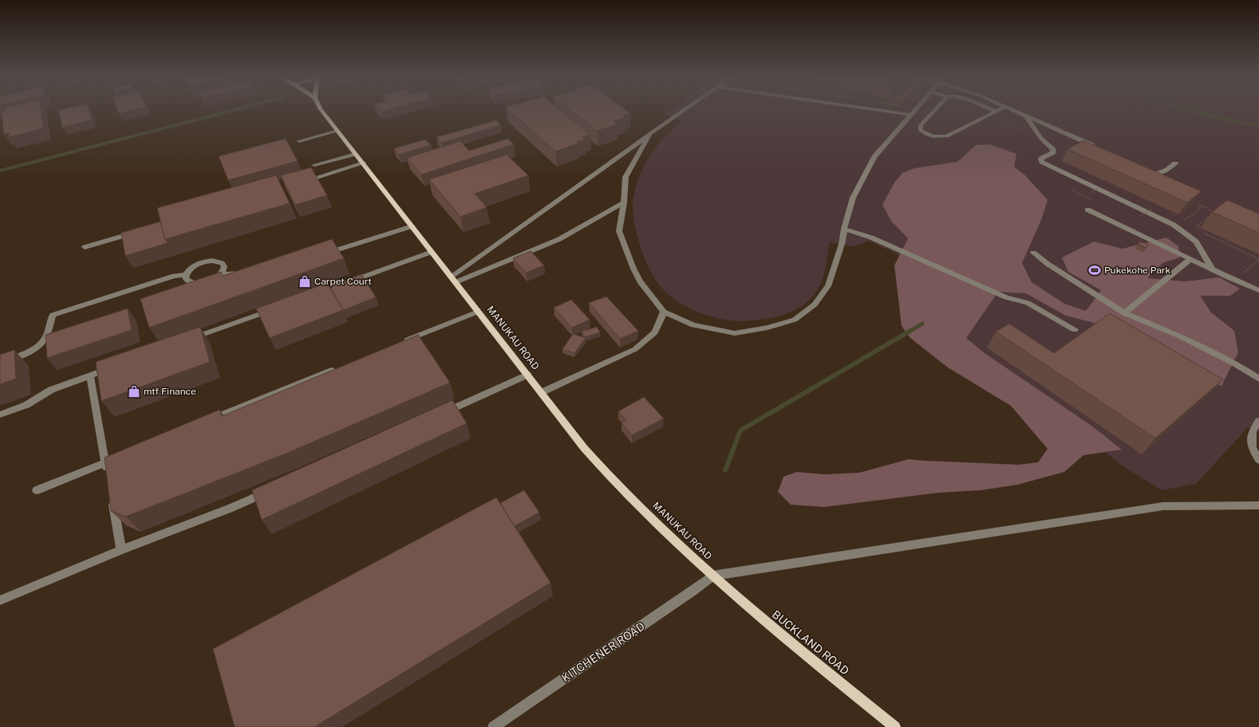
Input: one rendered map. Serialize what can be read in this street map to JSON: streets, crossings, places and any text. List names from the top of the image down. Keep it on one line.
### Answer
{"streets":{"main road":["MANUKAU ROAD","BUCKLAND ROAD"],"street":["KITCHENER ROAD"]},"crossings":[["MANUKAU ROAD","BUCKLAND ROAD"],["MANUKAU ROAD","KITCHENER ROAD"],["BUCKLAND ROAD","KITCHENER ROAD"]],"places":{"sports":["Pukekohe Park"],"shop":["Carpet Court","mtf Finance"]}}
